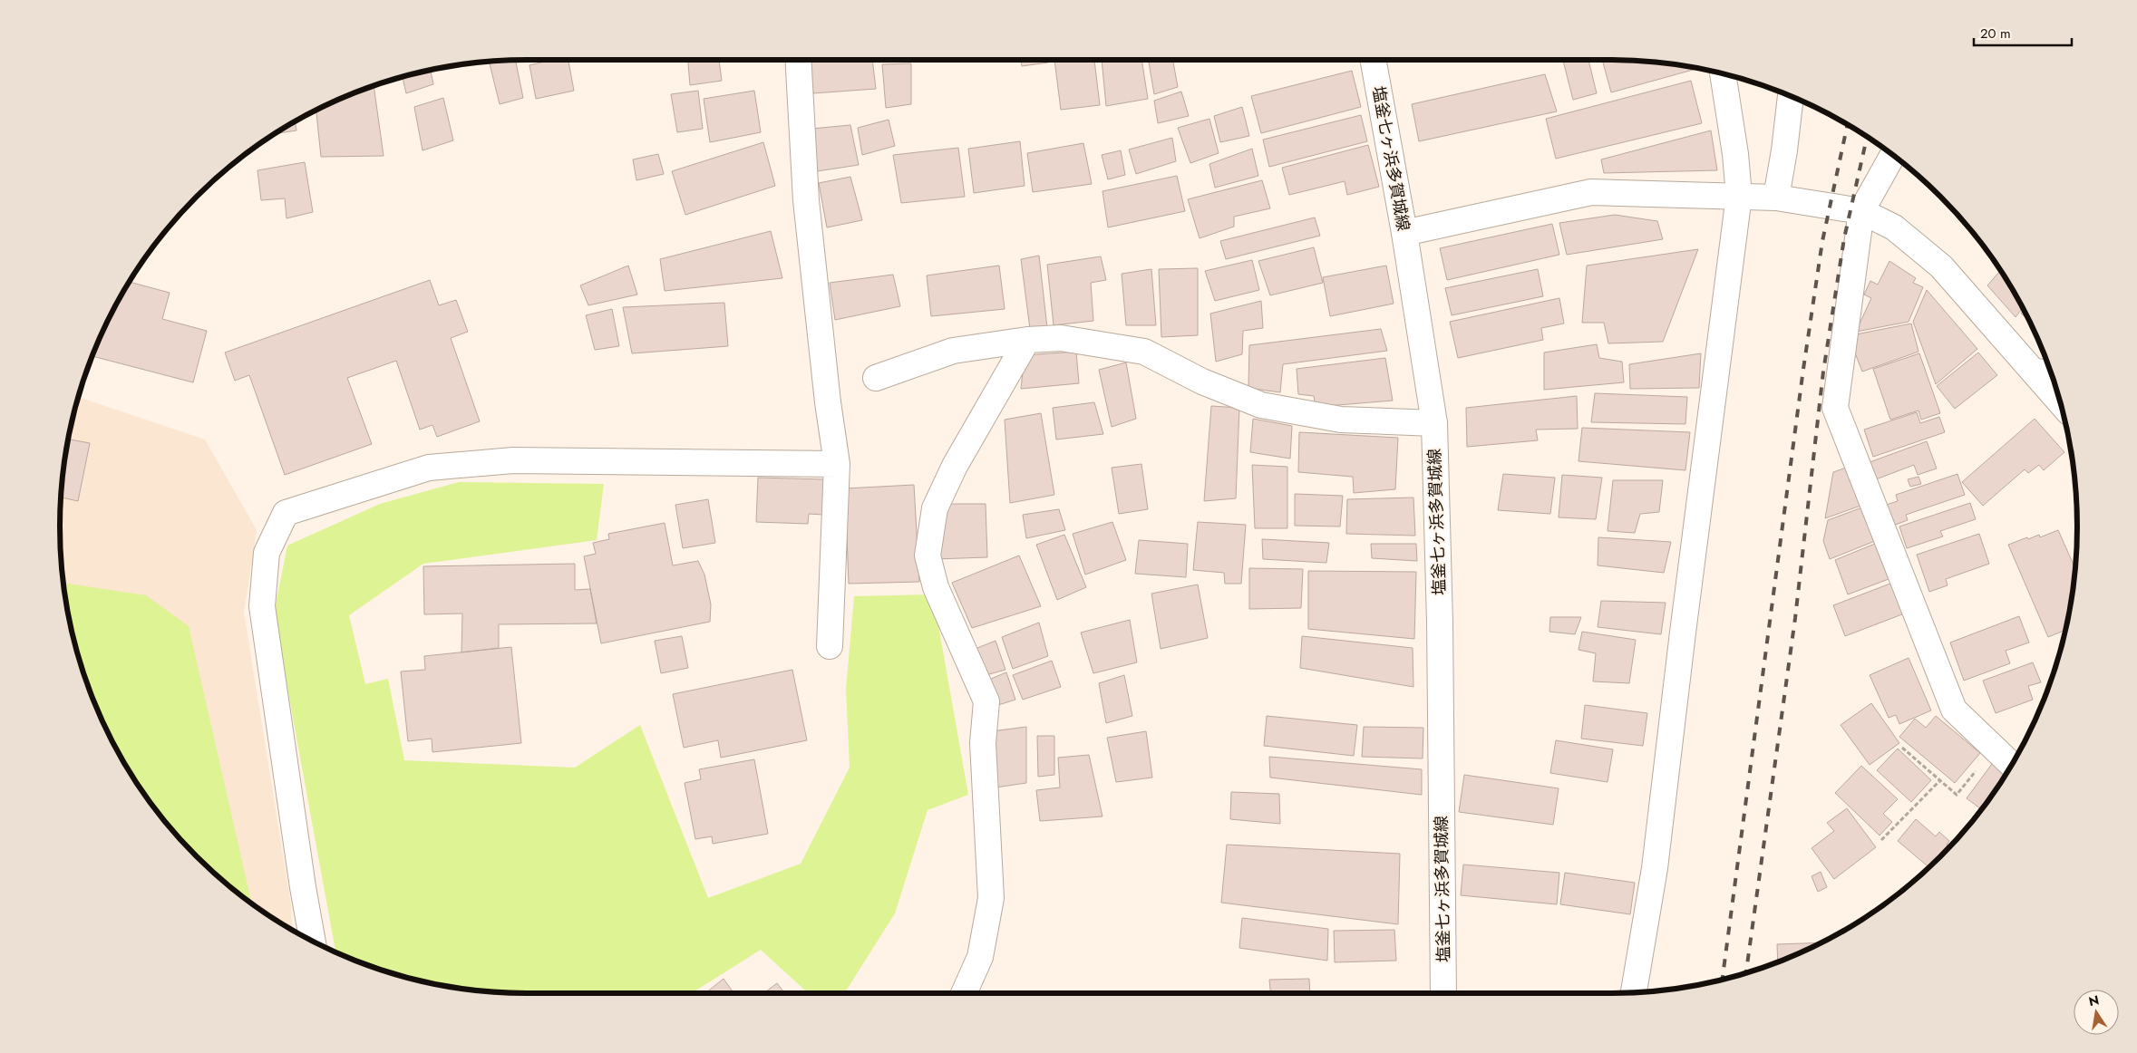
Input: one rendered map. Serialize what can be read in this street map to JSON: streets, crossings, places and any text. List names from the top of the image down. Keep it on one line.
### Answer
{"streets":{"street":["塩釜七ヶ浜多賀城線"]},"scale_bar":"20 m","north":"top"}
